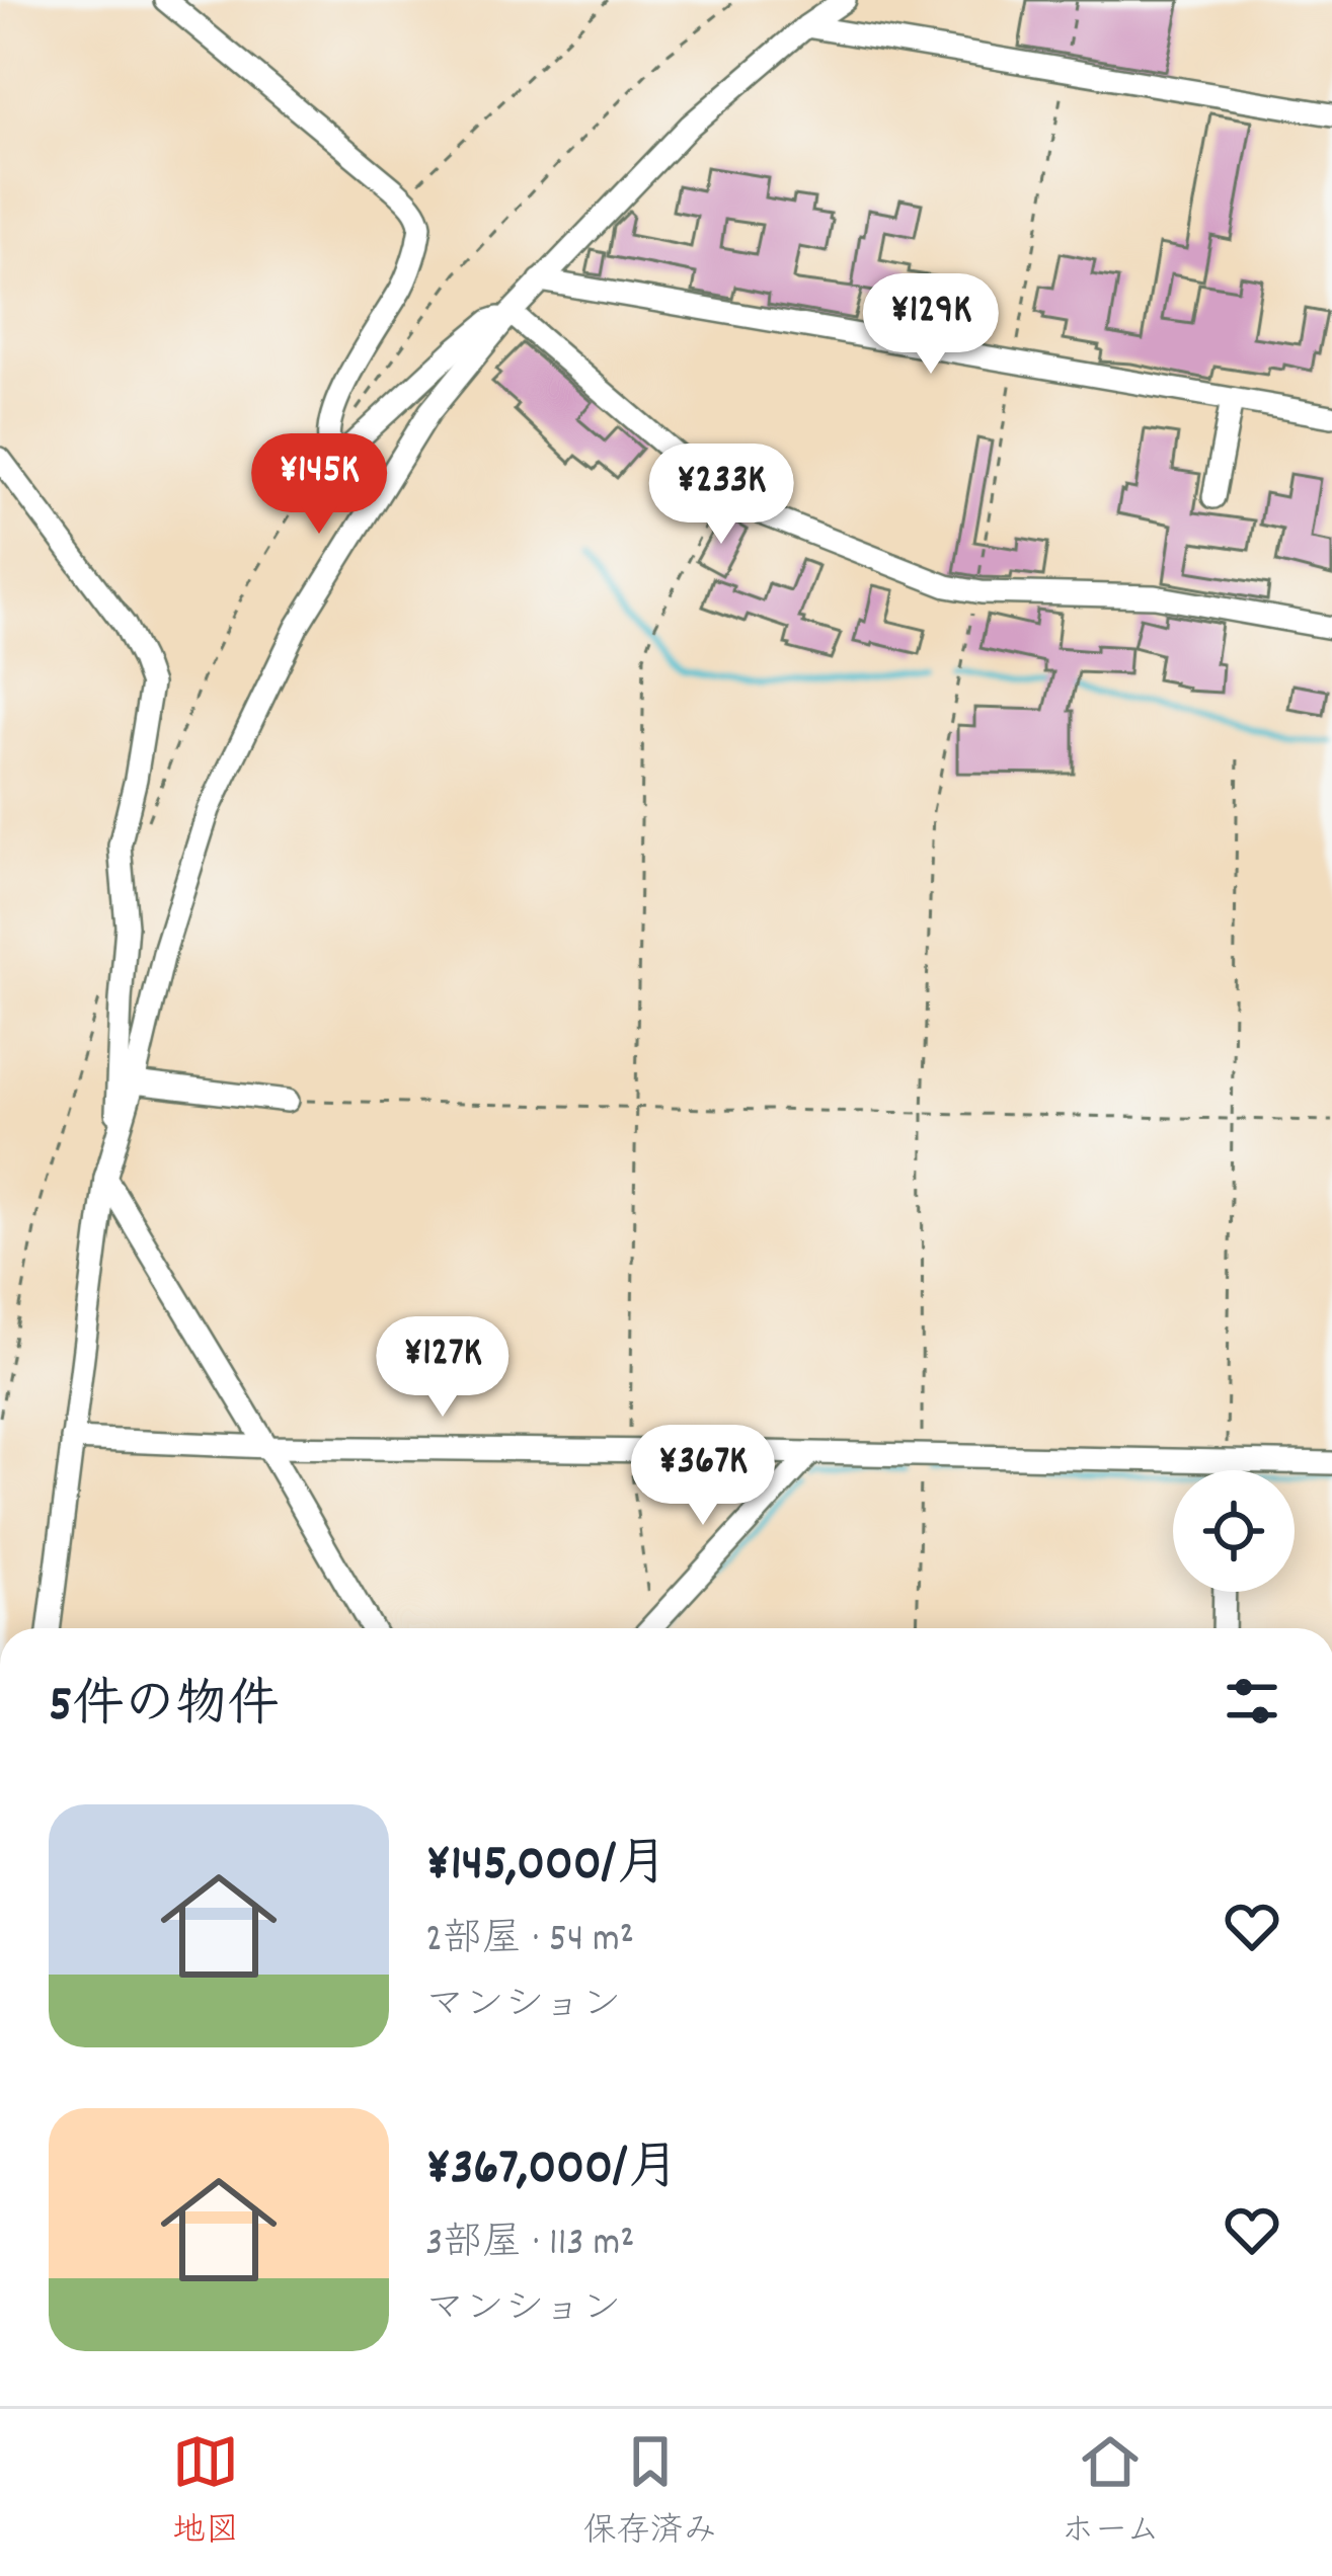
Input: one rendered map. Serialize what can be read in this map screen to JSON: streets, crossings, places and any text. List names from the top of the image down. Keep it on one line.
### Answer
{"page":{"price":["¥129K","¥145K","¥233K","¥127K","¥367K"],"heading":"5件の物件","list":[{"name":"¥145,000/月","note":"2部屋 · 54 m² · マンション"},{"name":"¥367,000/月","note":"3部屋 · 113 m² · マンション"}],"tabs":["地図","保存済み","ホーム"]}}
